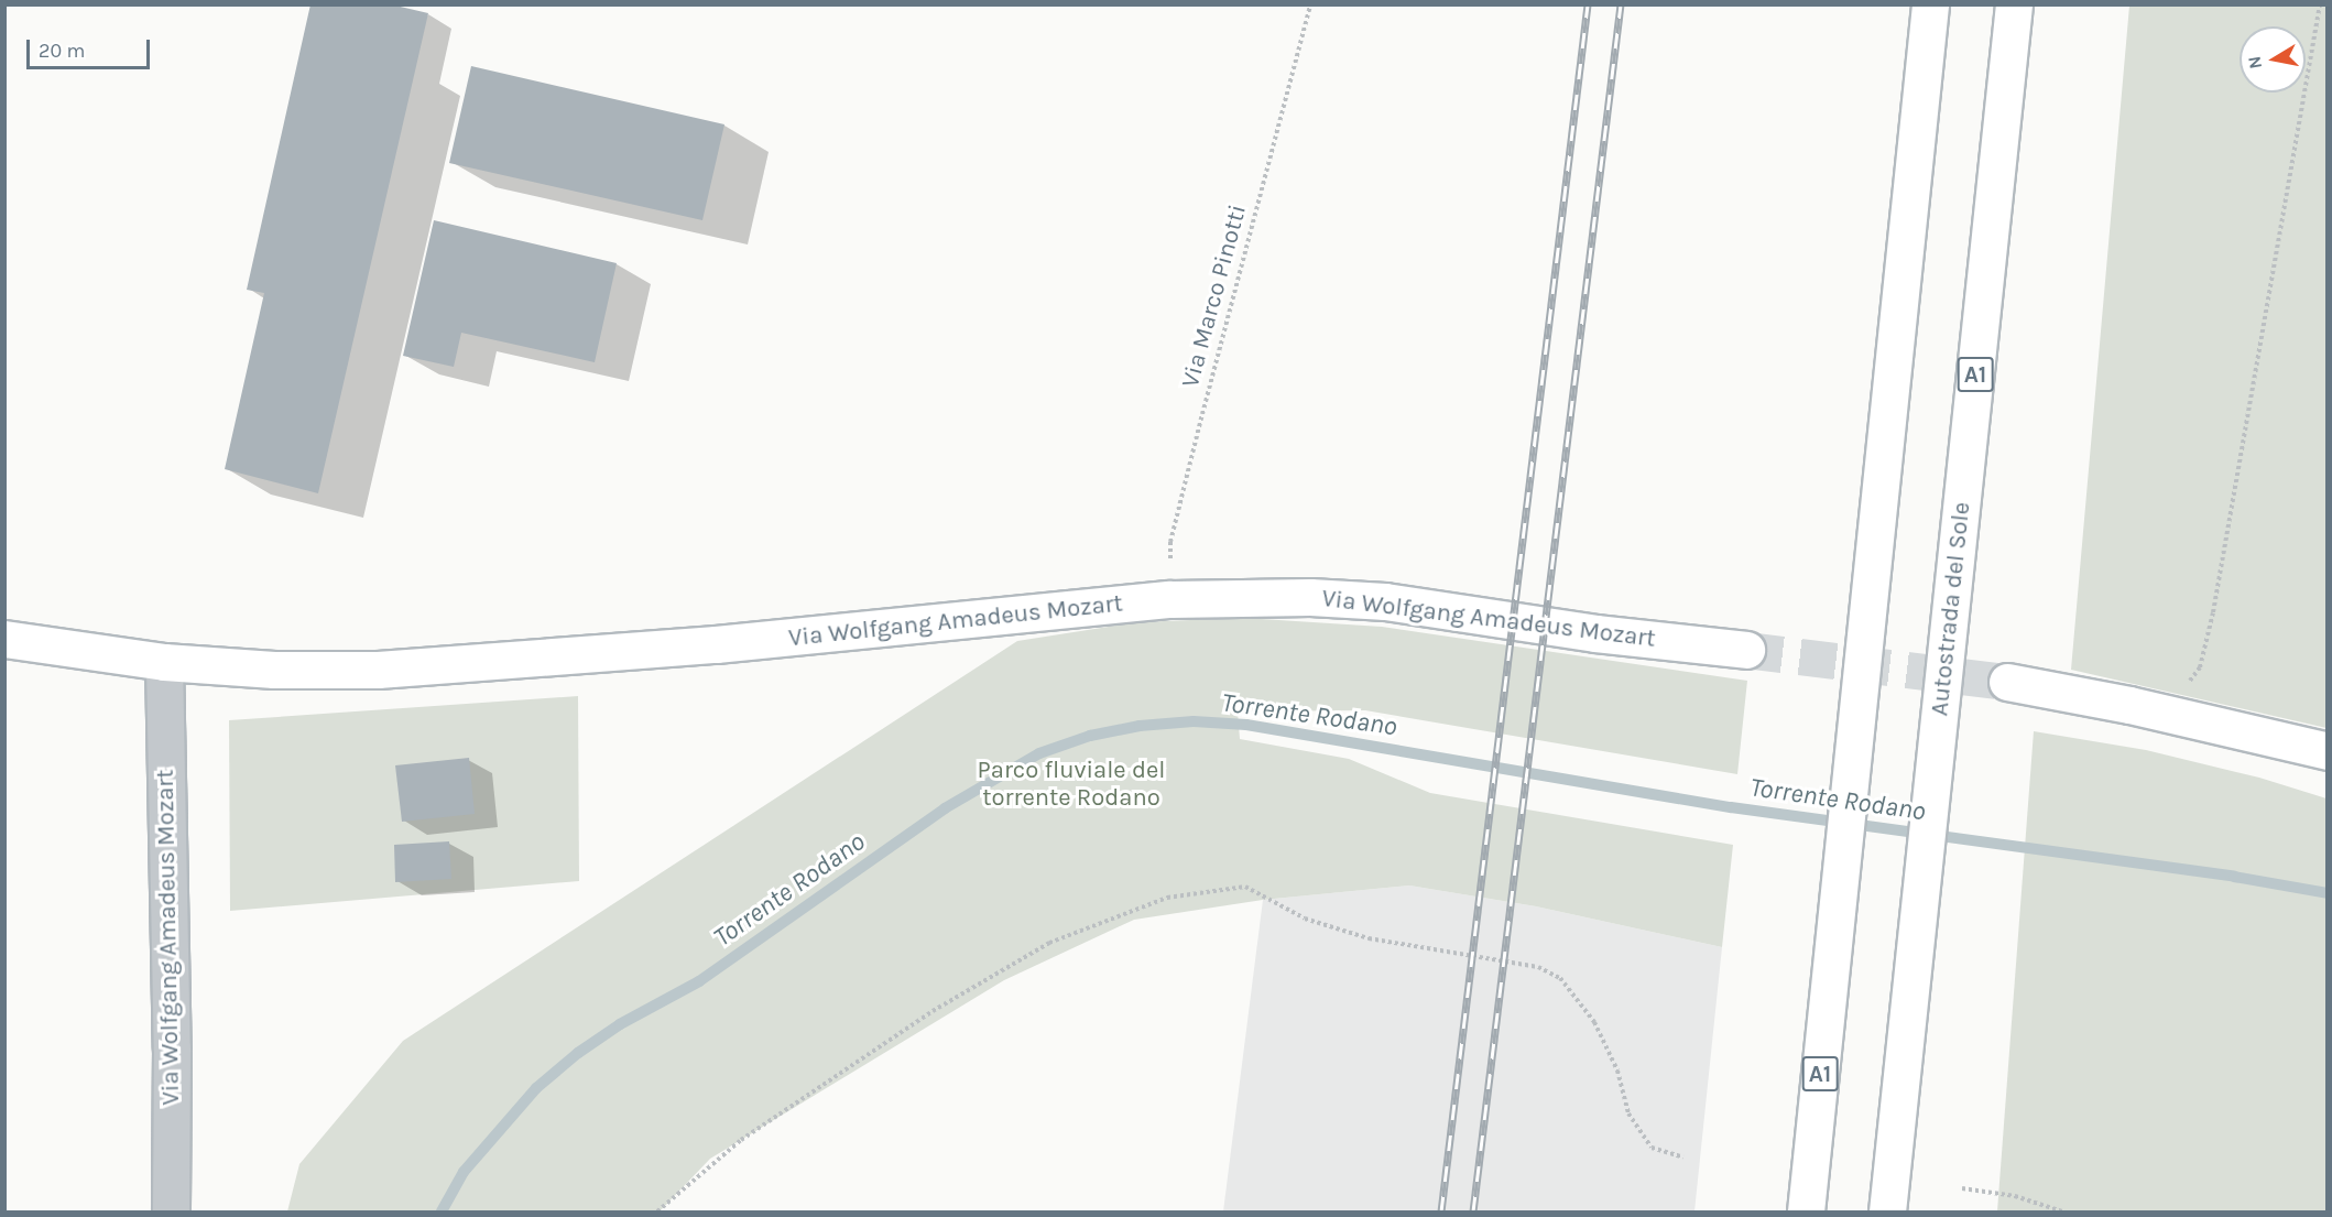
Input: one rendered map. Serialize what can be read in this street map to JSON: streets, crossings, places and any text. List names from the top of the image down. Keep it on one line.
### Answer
{"streets":{"main road":["A1","Autostrada del Sole","Via Wolfgang Amadeus Mozart"],"path":["Via Marco Pinotti"]},"crossings":[["Via Marco Pinotti","Via Wolfgang Amadeus Mozart"]],"water":["Torrente Rodano"],"parks":["Parco fluviale del torrente Rodano"],"scale_bar":"20 m","north":"left"}
